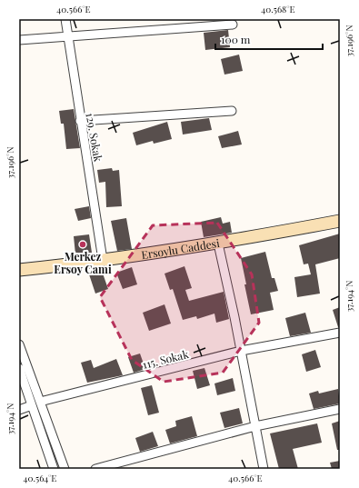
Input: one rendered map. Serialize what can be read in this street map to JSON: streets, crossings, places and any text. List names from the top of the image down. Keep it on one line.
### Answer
{"streets":{"street":["129. Sokak","Ersoylu Caddesi","115. Sokak"]},"crossings":[["129. Sokak","Ersoylu Caddesi"]],"places":["Merkez Ersoy Cami"],"scale_bar":"100 m","coordinates":["40.566°E","40.568°E","37.196°N","37.194°N","40.564°E"]}
